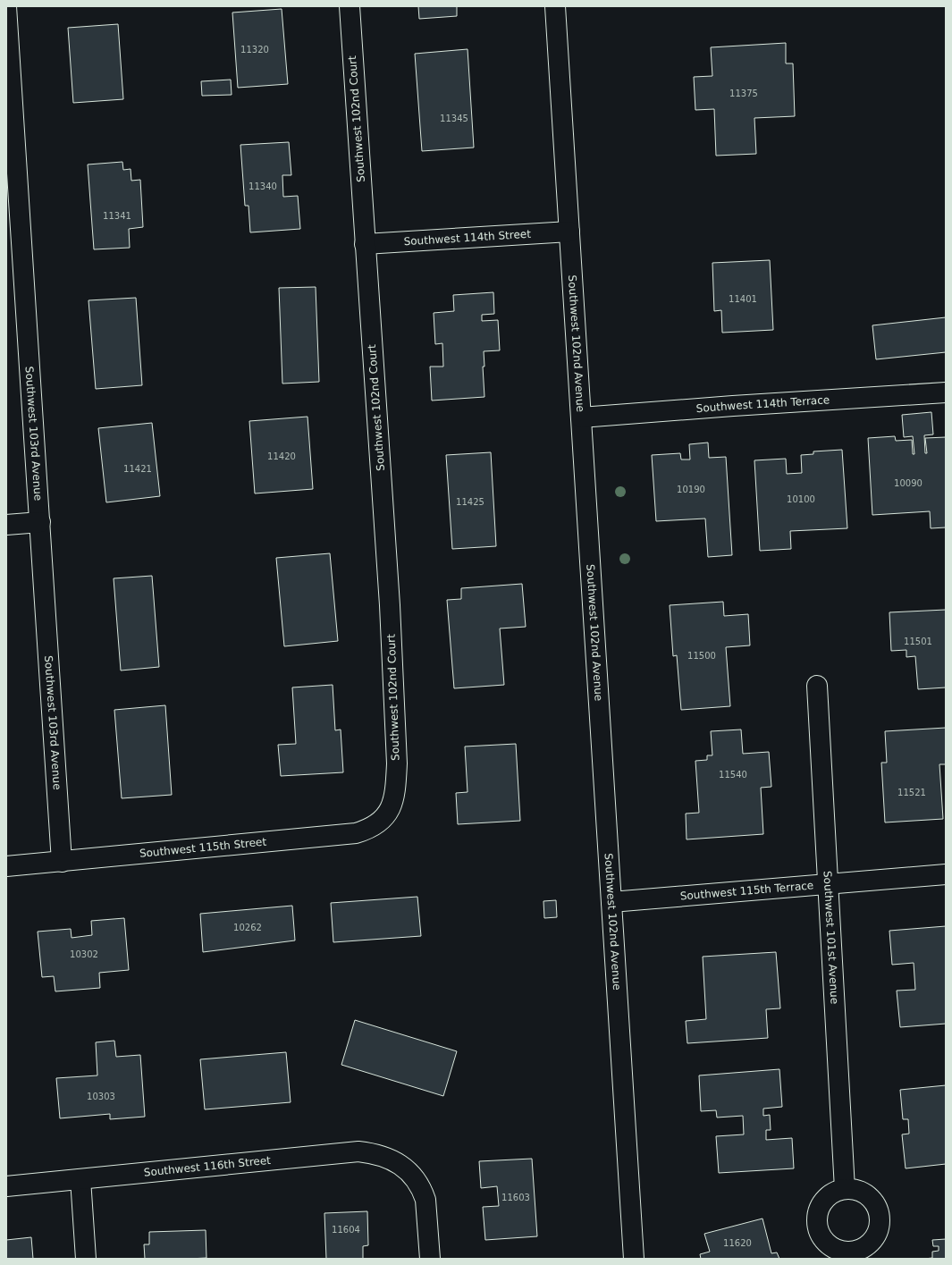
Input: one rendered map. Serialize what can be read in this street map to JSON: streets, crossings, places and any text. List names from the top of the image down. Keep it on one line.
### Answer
{"streets":{"street":["Southwest 102nd Court","Southwest 114th Street","Southwest 102nd Avenue","Southwest 114th Terrace","Southwest 103rd Avenue","Southwest 115th Street","Southwest 115th Terrace","Southwest 101st Avenue","Southwest 116th Street"]},"crossings":[["Southwest 102nd Court","Southwest 114th Street"],["Southwest 102nd Court","Southwest 115th Street"],["Southwest 114th Street","Southwest 102nd Avenue"],["Southwest 102nd Avenue","Southwest 114th Terrace"],["Southwest 102nd Avenue","Southwest 115th Terrace"],["Southwest 103rd Avenue","Southwest 115th Street"],["Southwest 115th Terrace","Southwest 101st Avenue"]],"house_numbers":["11320","11375","11345","11340","11341","11401","11420","11421","10090","10190","10100","11425","11501","11500","11540","11521","10262","10302","10303","11603","11604","11620"]}
